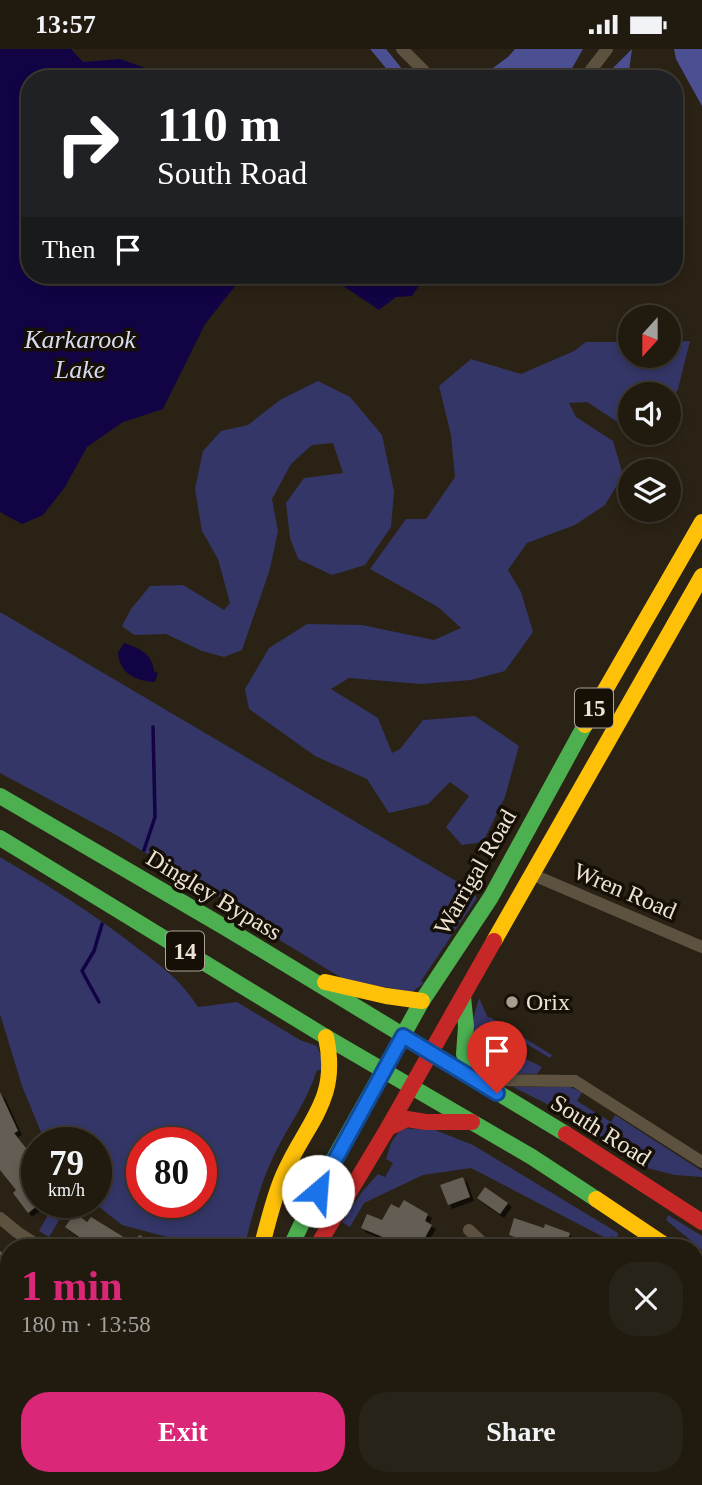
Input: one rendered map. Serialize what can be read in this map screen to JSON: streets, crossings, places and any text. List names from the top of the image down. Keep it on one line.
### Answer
{"streets":{"highway":["15","Warrigal Road","Dingley Bypass","14","South Road"],"street":["Wren Road"]},"crossings":[["Warrigal Road","Wren Road"],["Warrigal Road","Dingley Bypass"],["Warrigal Road","14"],["Warrigal Road","South Road"],["Dingley Bypass","South Road"]],"water":["Karkarook Lake"],"places":["Orix"],"north":"bottom","page":{"status":"13:57","turn":["110 m","South Road"],"then":"Then","speed":"79 km/h","limit":"80","heading":["1 min","180 m · 13:58"],"buttons":["Exit","Share"]}}
